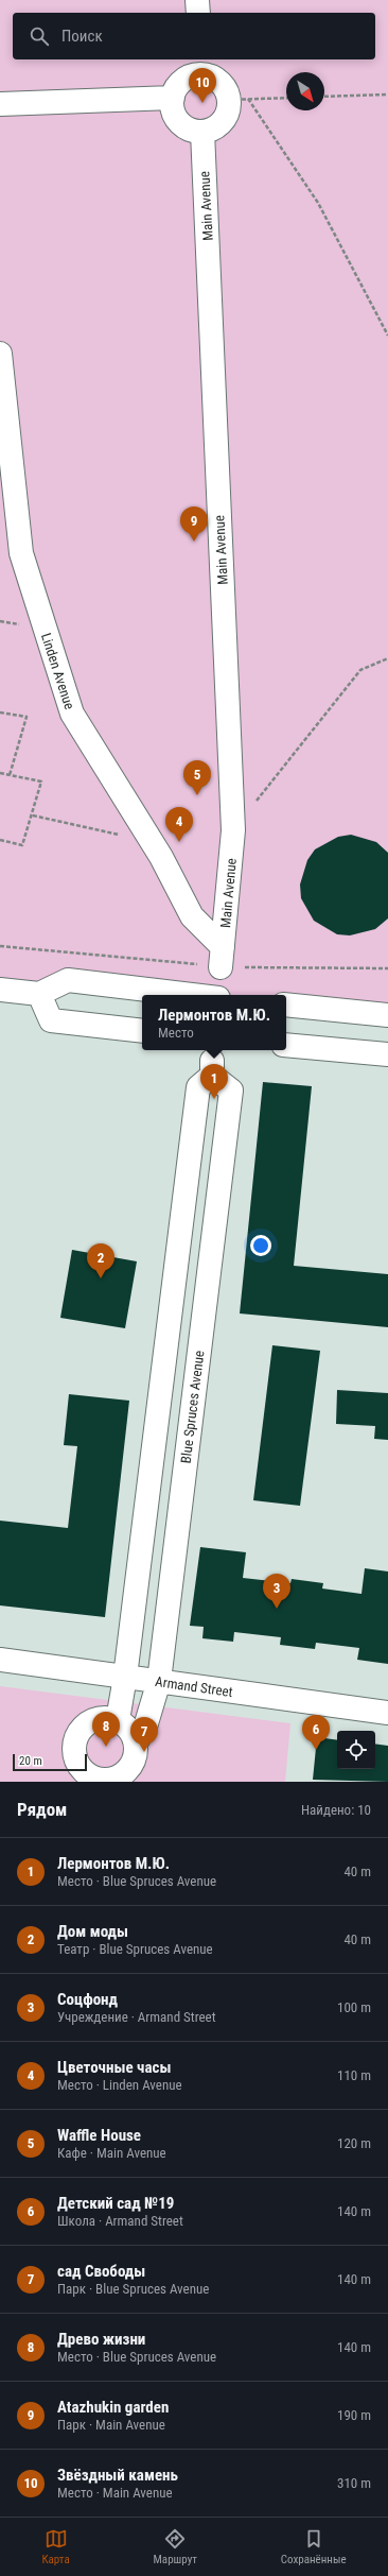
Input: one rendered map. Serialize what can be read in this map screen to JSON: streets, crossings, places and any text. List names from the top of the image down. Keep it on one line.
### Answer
{"streets":{"street":["Main Avenue","Linden Avenue","Blue Spruces Avenue","Armand Street"]},"crossings":[["Main Avenue","Linden Avenue"],["Blue Spruces Avenue","Armand Street"]],"scale_bar":"20 m","north":"bottom right","page":{"search":"Поиск","pins":["10","9","5","4","1","2","3","8","6","7"],"popup":["Лермонтов М.Ю.","Место"],"scale":"20 m","heading":["Рядом","Найдено: 10"],"list":[{"mark":"1","name":"Лермонтов М.Ю.","note":"Место · Blue Spruces Avenue","value":"40 m"},{"mark":"2","name":"Дом моды","note":"Театр · Blue Spruces Avenue","value":"40 m"},{"mark":"3","name":"Соцфонд","note":"Учреждение · Armand Street","value":"100 m"},{"mark":"4","name":"Цветочные часы","note":"Место · Linden Avenue","value":"110 m"},{"mark":"5","name":"Waffle House","note":"Кафе · Main Avenue","value":"120 m"},{"mark":"6","name":"Детский сад №19","note":"Школа · Armand Street","value":"140 m"},{"mark":"7","name":"сад Свободы","note":"Парк · Blue Spruces Avenue","value":"140 m"},{"mark":"8","name":"Древо жизни","note":"Место · Blue Spruces Avenue","value":"140 m"},{"mark":"9","name":"Atazhukin garden","note":"Парк · Main Avenue","value":"190 m"},{"mark":"10","name":"Звёздный камень","note":"Место · Main Avenue","value":"310 m"}],"nav":["Карта","Маршрут","Сохранённые"]}}
